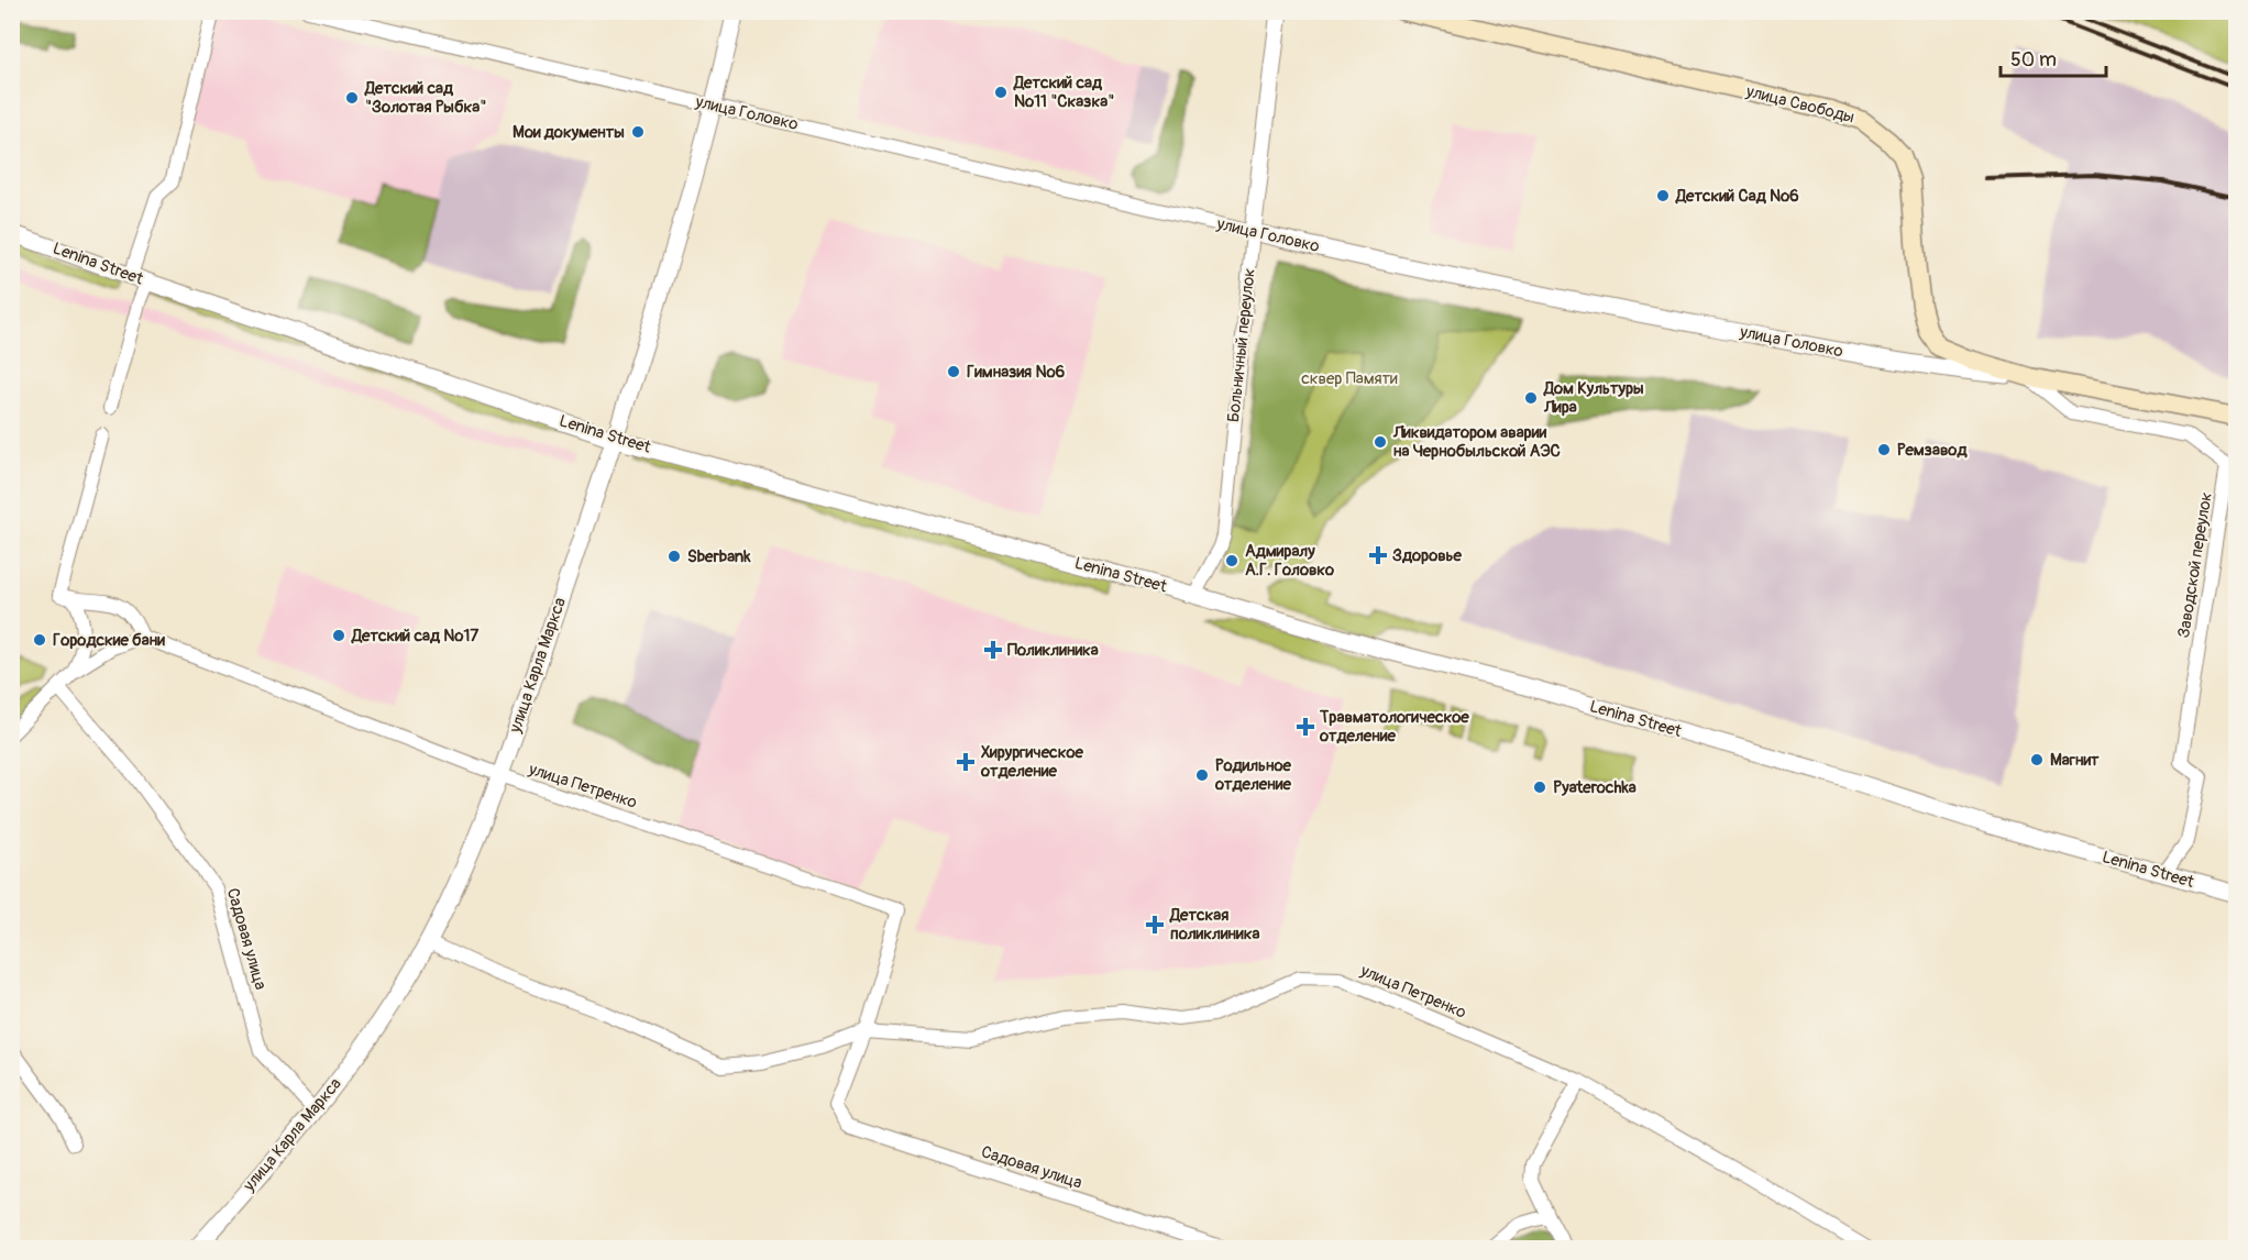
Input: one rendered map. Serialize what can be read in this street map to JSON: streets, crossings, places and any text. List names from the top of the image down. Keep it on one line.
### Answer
{"streets":{"main road":["улица Свободы","улица Головко"],"street":["Lenina Street","Больничный переулок","Заводской переулок","улица Карла Маркса","улица Петренко","Садовая улица"]},"crossings":[["улица Свободы","улица Головко"],["улица Свободы","Заводской переулок"],["улица Головко","Больничный переулок"],["улица Головко","Заводской переулок"],["улица Головко","улица Карла Маркса"],["Lenina Street","Больничный переулок"],["Lenina Street","Заводской переулок"],["Lenina Street","улица Карла Маркса"],["улица Карла Маркса","улица Петренко"],["улица Карла Маркса","Садовая улица"],["улица Петренко","Садовая улица"]],"parks":["сквер Памяти"],"places":{"other":["Детский сад №11 \"Сказка\"","Детский сад \"Золотая Рыбка\"","Мои документы","Детский Сад №6","Гимназия №6","Дом Культуры Лира","Ликвидатором аварии на Чернобыльской АЭС","Ремзавод","Sberbank","Адмиралу А.Г. Головко","Детский сад №17","Городские бани","Магнит","Родильное отделение","Pyaterochka"],"health":["Здоровье","Поликлиника","Травматологическое отделение","Хирургическое отделение","Детская поликлиника"]},"scale_bar":"50 m"}
